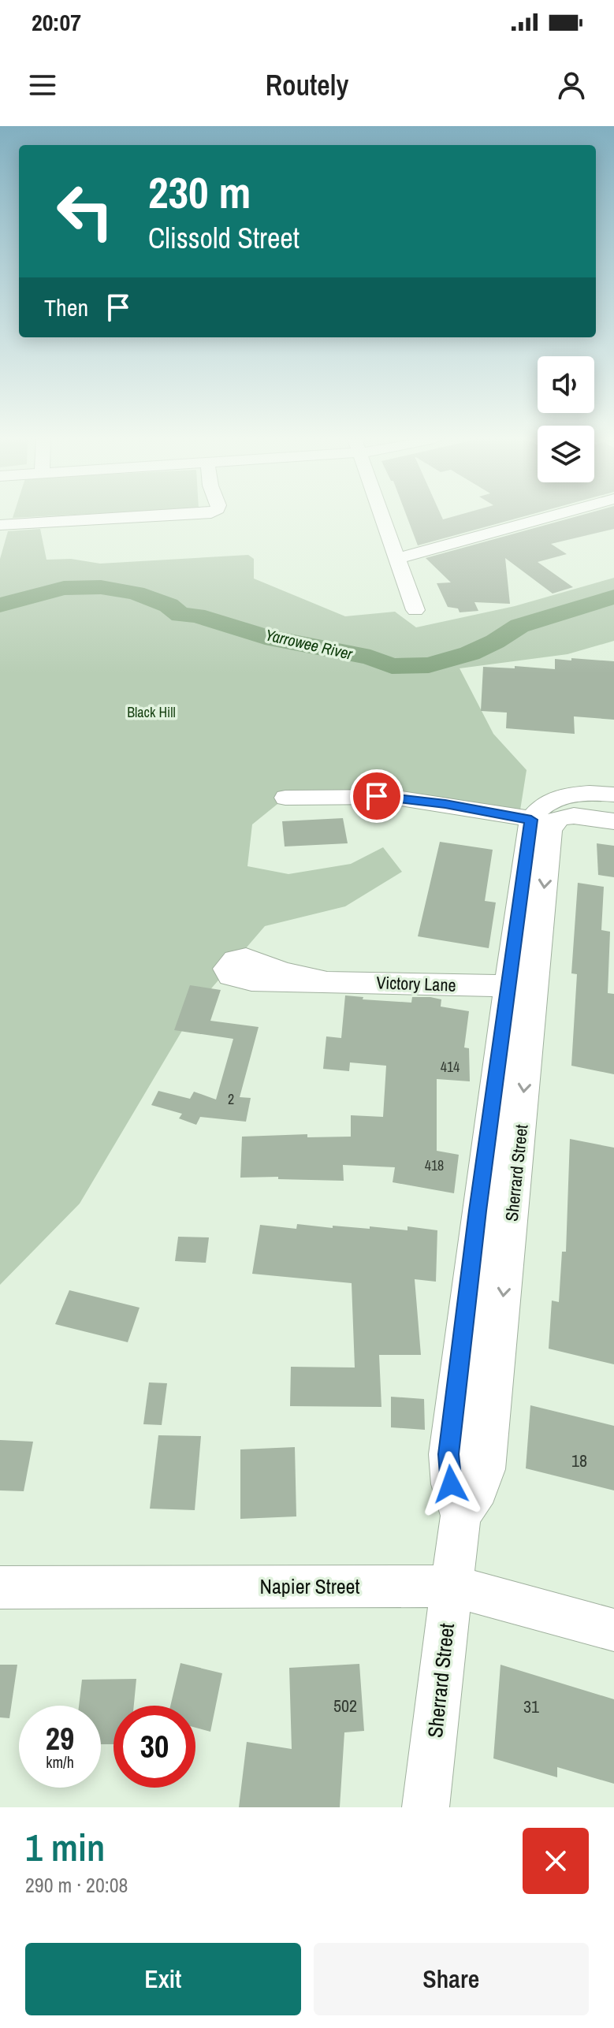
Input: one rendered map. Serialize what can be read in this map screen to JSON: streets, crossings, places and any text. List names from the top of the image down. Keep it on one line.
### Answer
{"streets":{"street":["Victory Lane","Sherrard Street","Napier Street"]},"crossings":[["Victory Lane","Sherrard Street"],["Sherrard Street","Napier Street"]],"water":["Yarrowee River"],"parks":["Black Hill"],"house_numbers":["414","2","418","18","502","31"],"page":{"status":"20:07","header":"Routely","turn":["230 m","Clissold Street"],"then":"Then","speed":"29 km/h","limit":"30","heading":["1 min","290 m · 20:08"],"buttons":["Exit","Share"]}}
